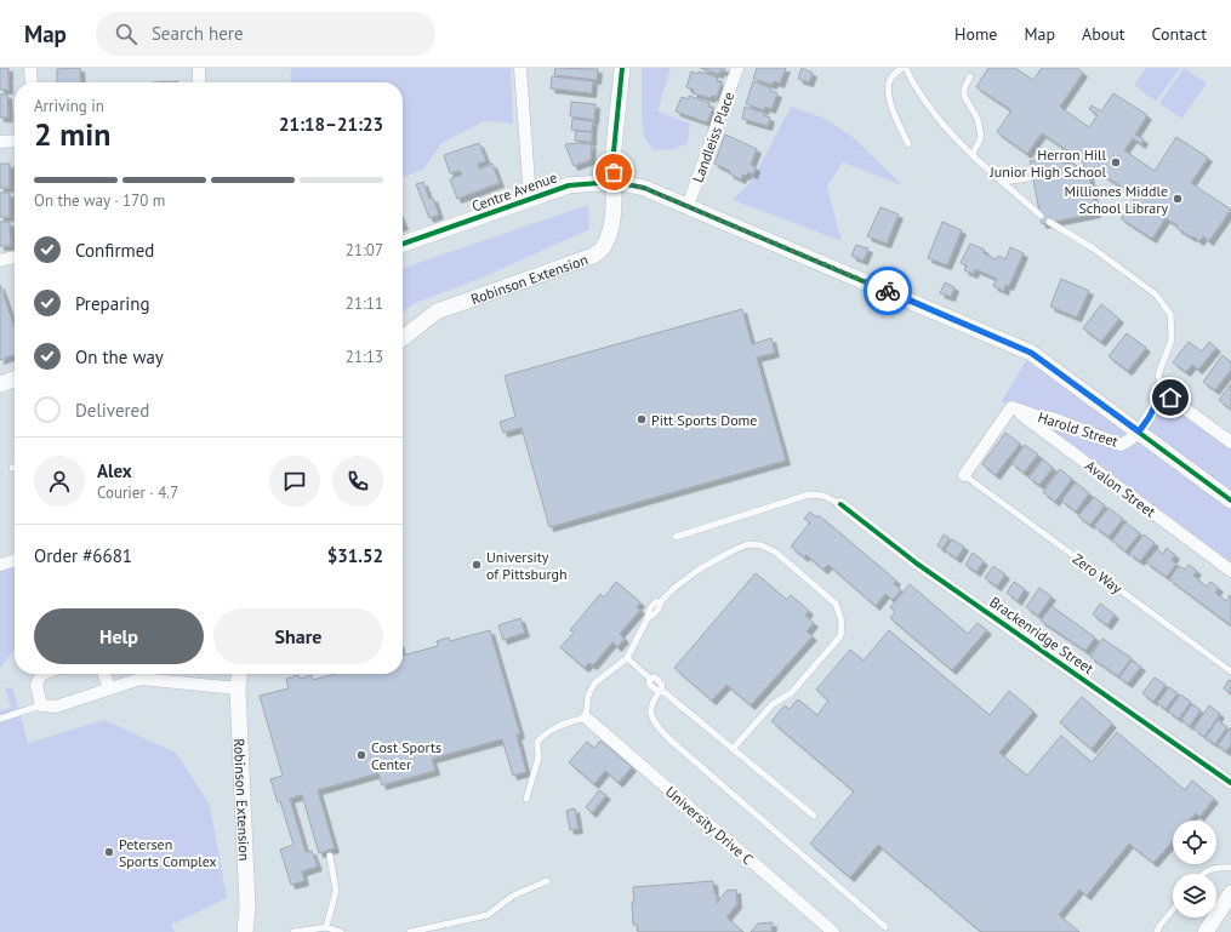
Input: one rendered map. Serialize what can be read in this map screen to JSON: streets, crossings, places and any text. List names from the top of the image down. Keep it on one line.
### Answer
{"streets":{"main road":["Centre Avenue","Robinson Extension"],"street":["Landleiss Place","Harold Street","Avalon Street","Brackenridge Street","University Drive C"],"lane":["Zero Way"]},"crossings":[["Landleiss Place","Centre Avenue"],["Centre Avenue","Robinson Extension"],["Centre Avenue","Harold Street"],["Harold Street","Avalon Street"]],"places":["Herron Hill Junior High School","Milliones Middle School Library","Pitt Sports Dome","University of Pittsburgh","Cost Sports Center","Petersen Sports Complex"],"page":{"header":"Map","search":"Search here","nav":["Home","Map","About","Contact"],"heading":["2 min","Arriving in","21:18–21:23"],"panel":["Alex","Courier · 4.7","Order #6681","$31.52"],"bar":"On the way · 170 m","list":[["Confirmed","21:07"],["Preparing","21:11"],["On the way","21:13"],"Delivered"],"buttons":["Help","Share"]}}
